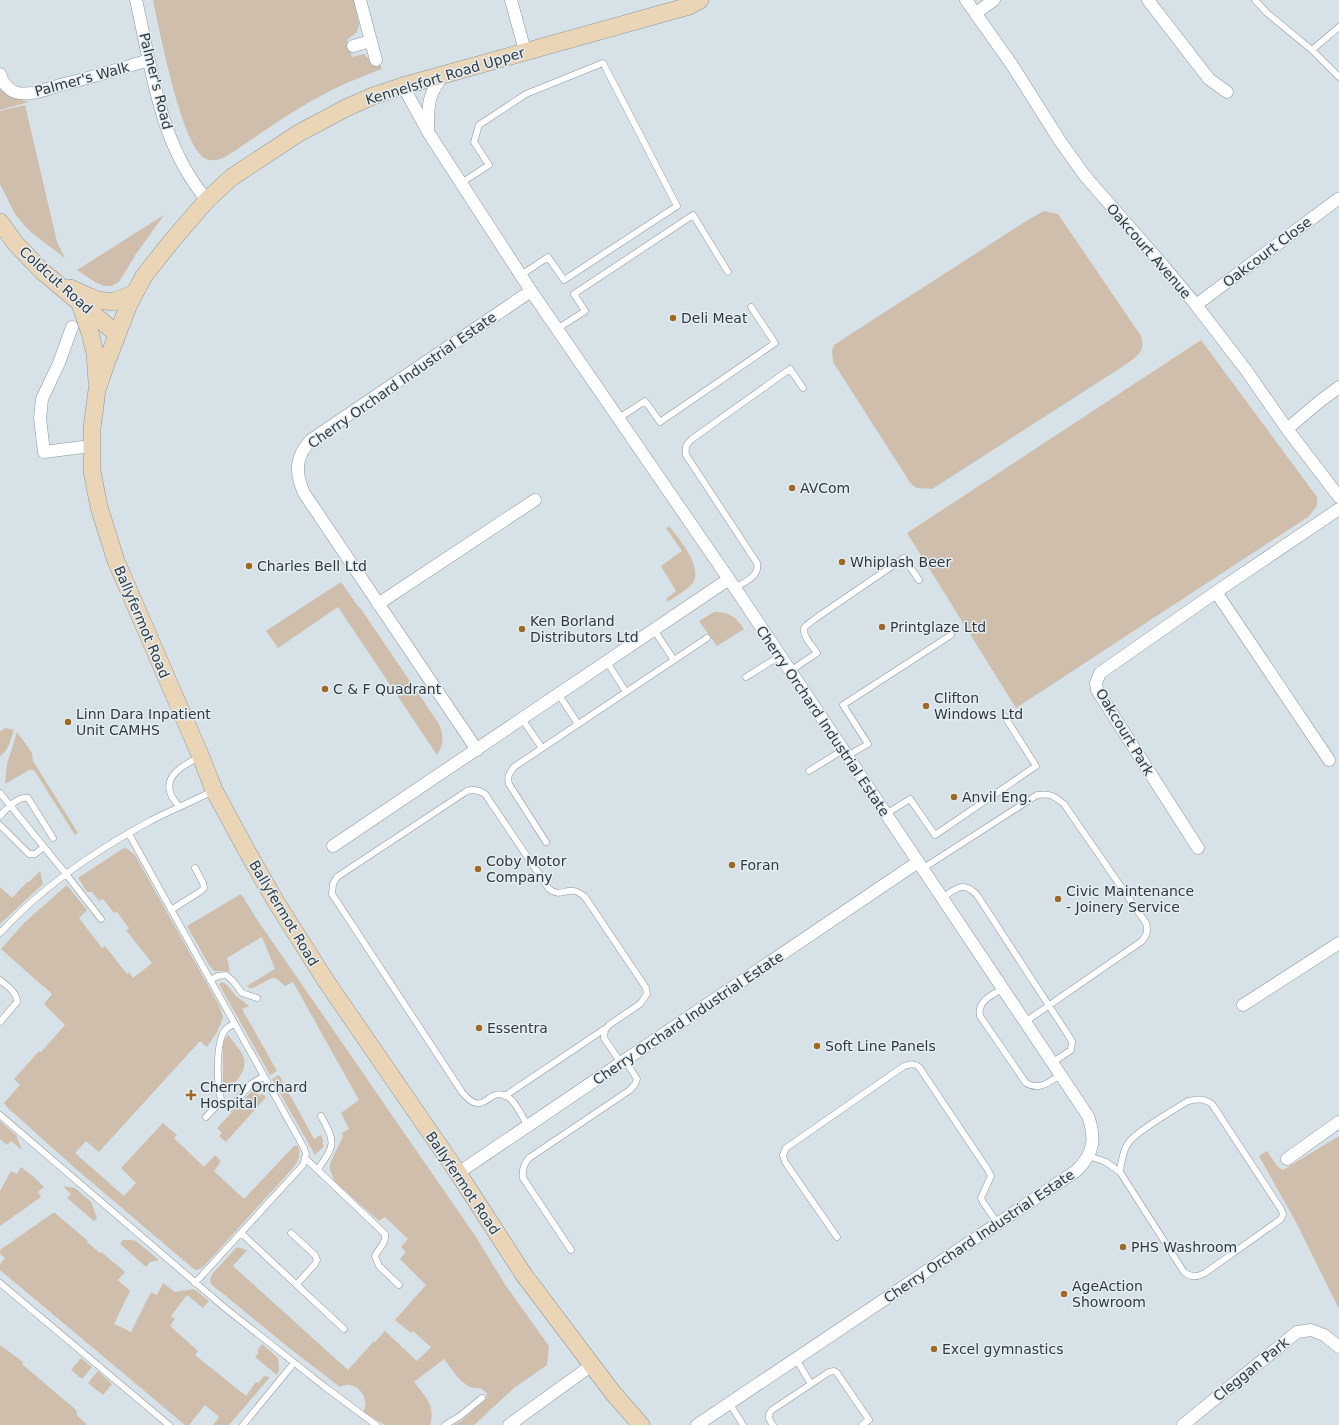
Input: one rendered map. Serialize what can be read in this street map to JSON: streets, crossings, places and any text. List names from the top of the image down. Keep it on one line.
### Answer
{"streets":{"main road":["Kennelsfort Road Upper","Coldcut Road","Ballyfermot Road"],"street":["Palmer's Walk","Palmer's Road","Oakcourt Avenue","Oakcourt Close","Cherry Orchard Industrial Estate","Oakcourt Park","Cleggan Park"]},"crossings":[["Kennelsfort Road Upper","Palmer's Road"],["Kennelsfort Road Upper","Coldcut Road"],["Kennelsfort Road Upper","Cherry Orchard Industrial Estate"],["Kennelsfort Road Upper","Ballyfermot Road"],["Palmer's Walk","Palmer's Road"],["Oakcourt Avenue","Oakcourt Close"],["Coldcut Road","Ballyfermot Road"],["Cherry Orchard Industrial Estate","Ballyfermot Road"]],"places":{"other":["Deli Meat","AVCom","Whiplash Beer","Charles Bell Ltd","Printglaze Ltd","Ken Borland Distributors Ltd","C & F Quadrant","Clifton Windows Ltd","Linn Dara Inpatient Unit CAMHS","Anvil Eng.","Foran","Coby Motor Company","Civic Maintenance - Joinery Service","Essentra","Soft Line Panels","PHS Washroom","AgeAction Showroom","Excel gymnastics"],"health":["Cherry Orchard Hospital"]}}
